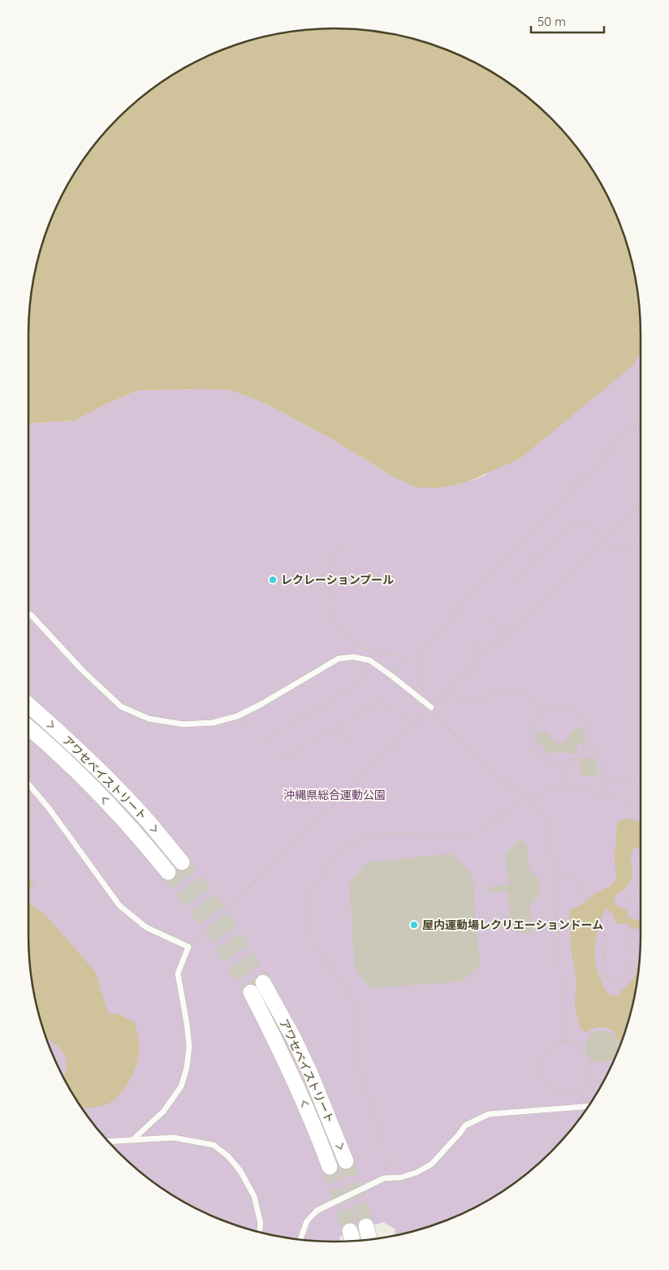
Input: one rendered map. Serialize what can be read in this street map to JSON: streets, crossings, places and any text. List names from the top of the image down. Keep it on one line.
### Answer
{"streets":{"main road":["アワセベイストリート"]},"parks":["沖縄県総合運動公園"],"places":["レクレーションプール","屋内運動場レクリエーションドーム"],"scale_bar":"50 m"}
